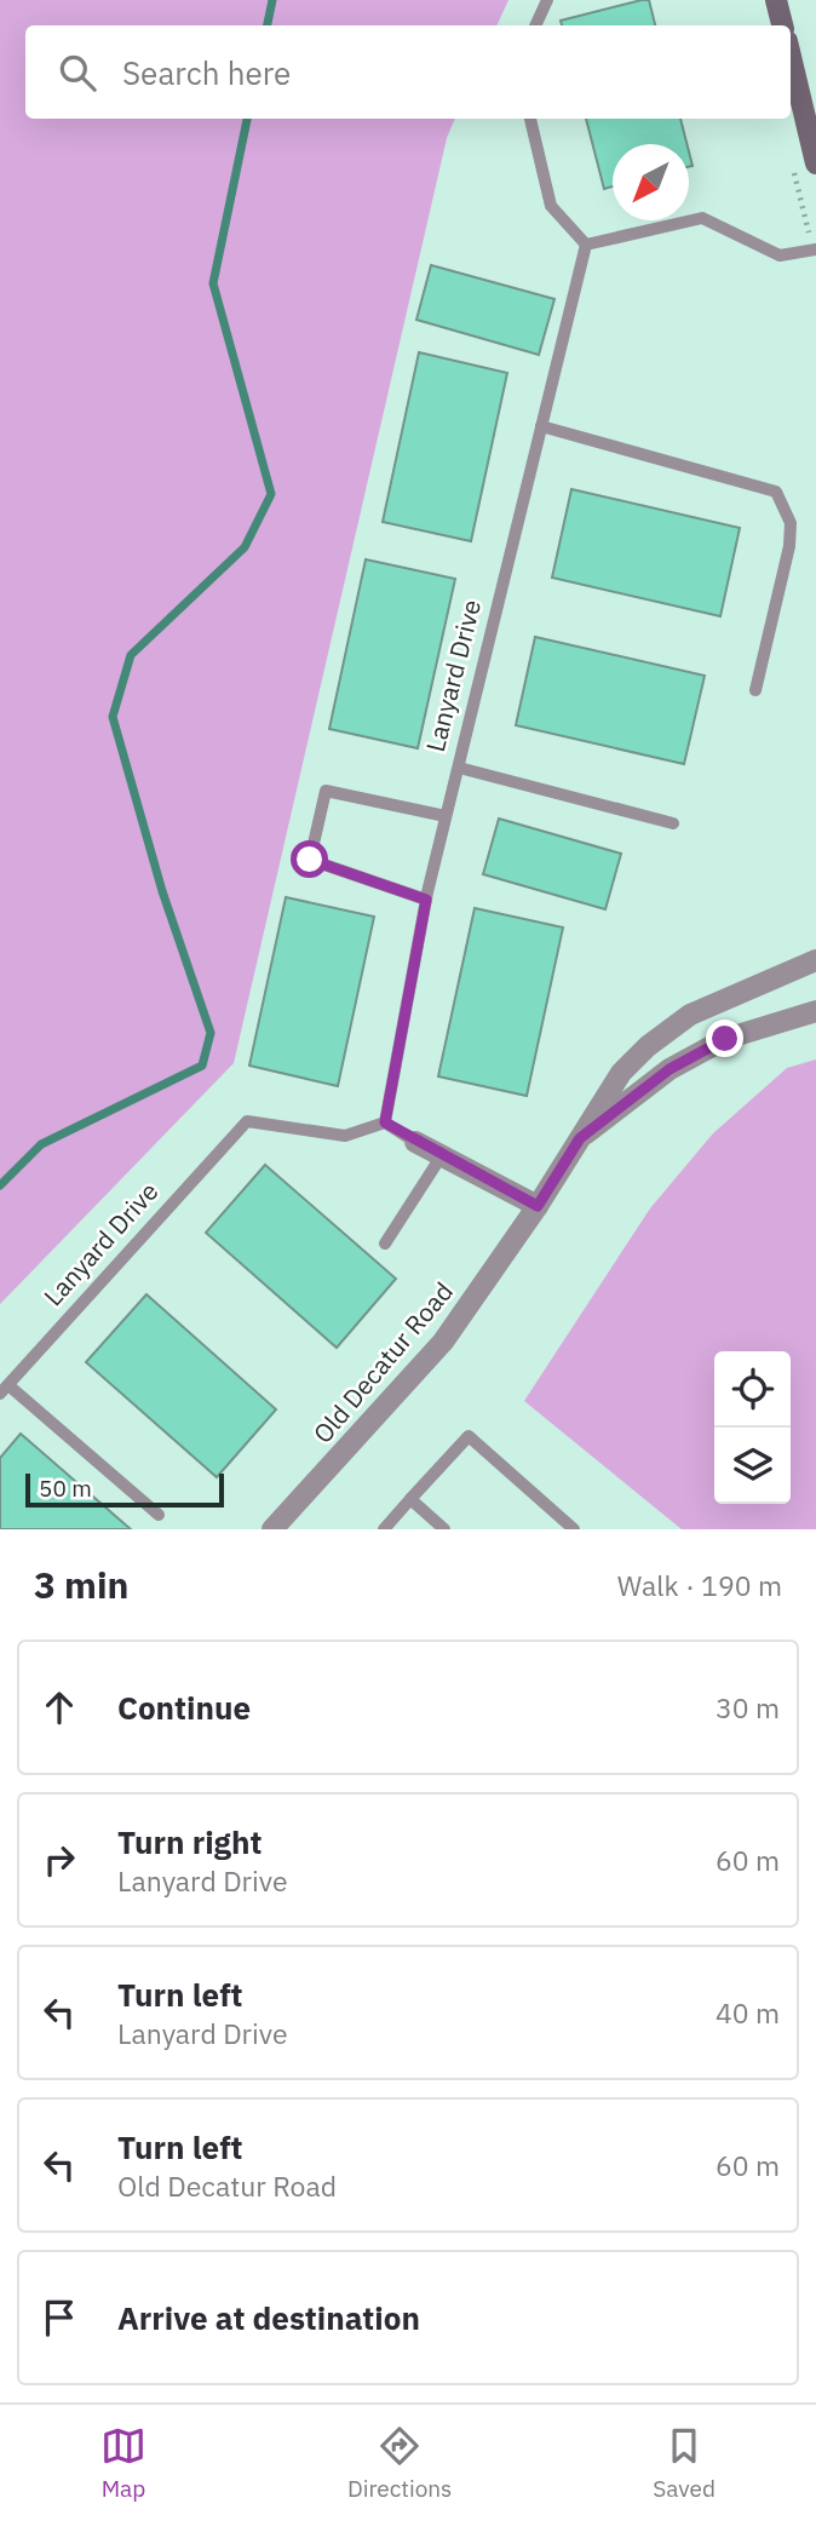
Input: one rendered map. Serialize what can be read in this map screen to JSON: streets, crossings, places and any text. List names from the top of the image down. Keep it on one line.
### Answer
{"streets":{"street":["Old Decatur Road"],"lane":["Lanyard Drive"]},"scale_bar":"50 m","north":"bottom left","page":{"search":"Search here","scale":"50 m","heading":["3 min","Walk · 190 m"],"list":[["Continue","30 m"],["Turn right","Lanyard Drive","60 m"],["Turn left","Lanyard Drive","40 m"],["Turn left","Old Decatur Road","60 m"],"Arrive at destination"],"nav":["Map","Directions","Saved"]}}
